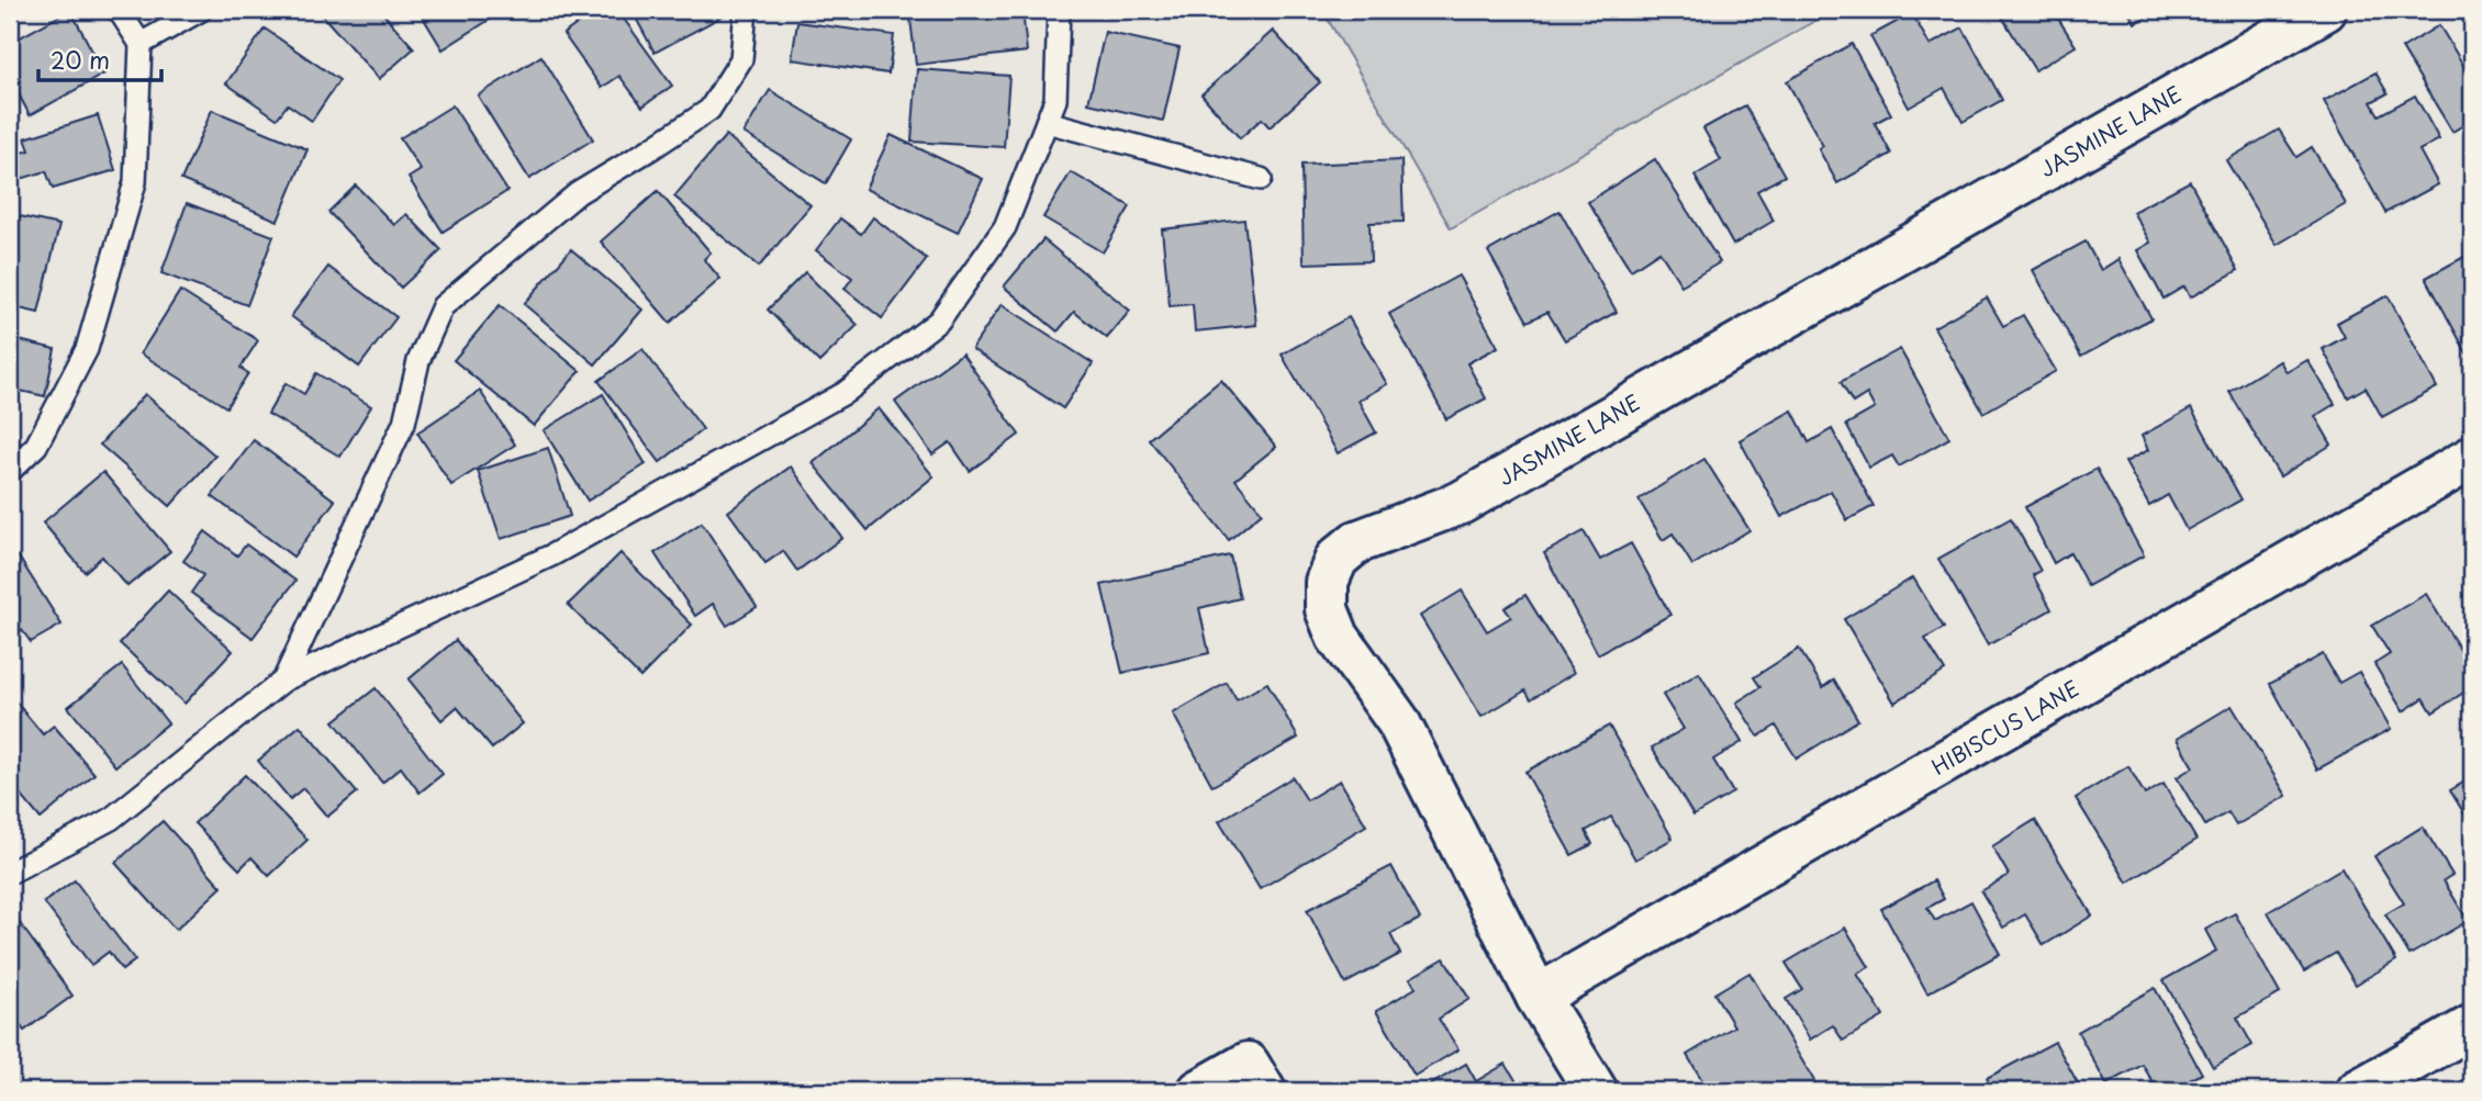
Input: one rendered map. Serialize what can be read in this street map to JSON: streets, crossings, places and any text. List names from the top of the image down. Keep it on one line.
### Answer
{"streets":{"street":["JASMINE LANE","HIBISCUS LANE"]},"crossings":[["JASMINE LANE","HIBISCUS LANE"]],"scale_bar":"20 m"}
